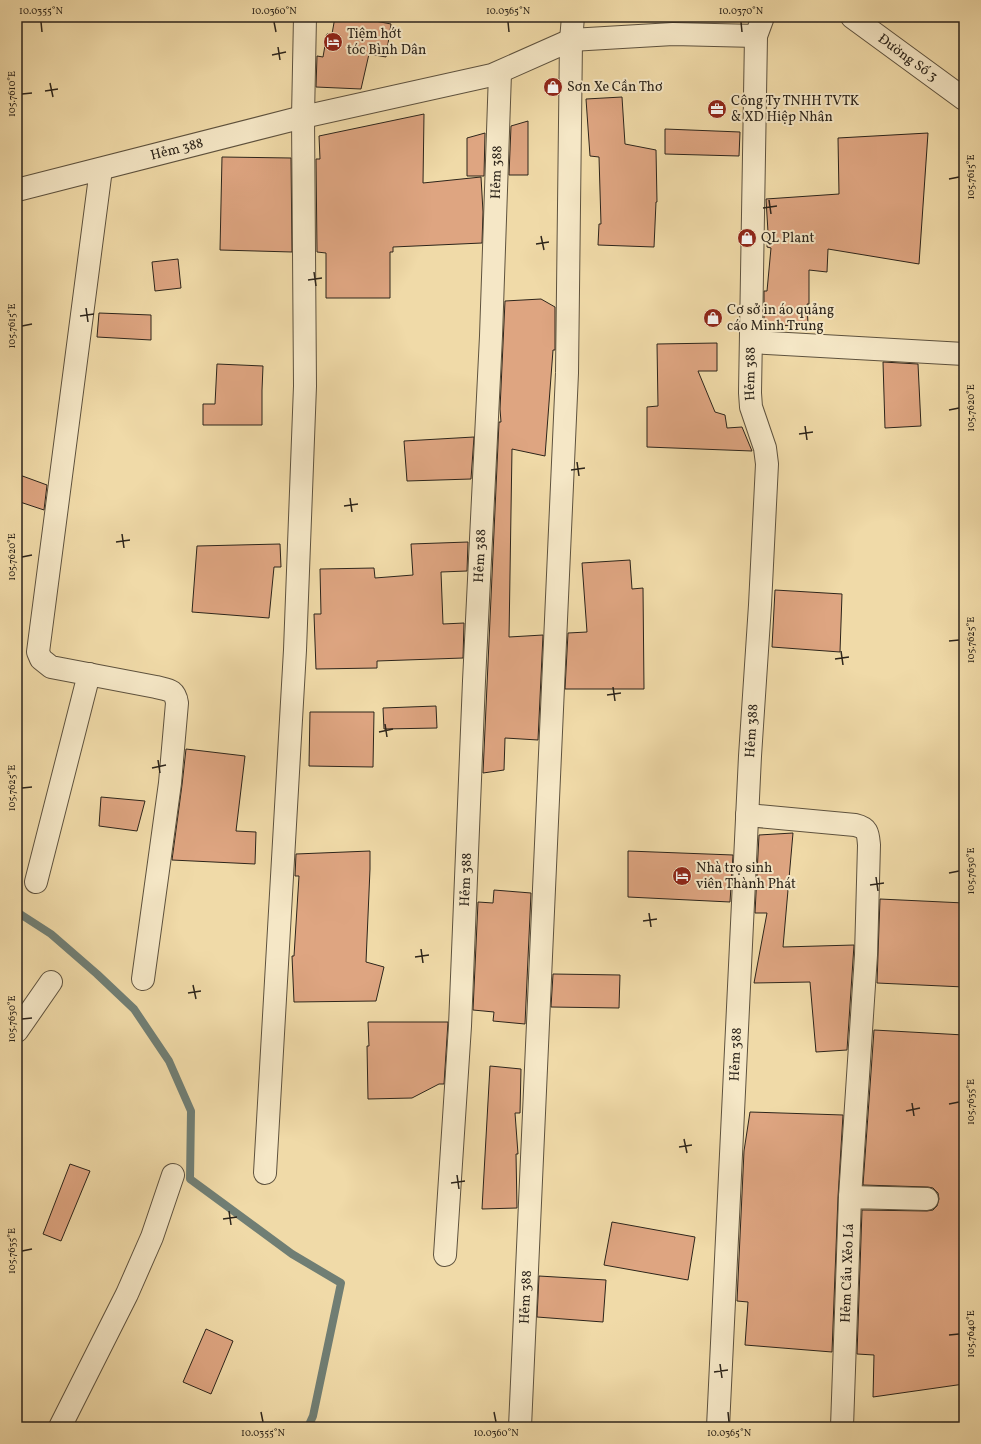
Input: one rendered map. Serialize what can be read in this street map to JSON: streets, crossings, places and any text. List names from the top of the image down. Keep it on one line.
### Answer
{"streets":{"street":["Đường Số 3","Hẻm 388","Hẻm Cầu Xẻo Lá"]},"crossings":[["Hẻm 388","Hẻm Cầu Xẻo Lá"]],"places":{"hotel":["Tiệm hớt tóc Bình Dân","Nhà trọ sinh viên Thành Phát"],"shop":["Sơn Xe Cần Thơ","QL Plant","Cơ sở in áo quảng cáo Minh Trung"],"office":["Công Ty TNHH TVTK & XD Hiệp Nhân"]},"coordinates":["10.0355°N","10.0360°N","10.0365°N","10.0370°N","105.7610°E","105.7615°E","105.7620°E","105.7625°E","105.7630°E","105.7635°E","105.7640°E"]}
